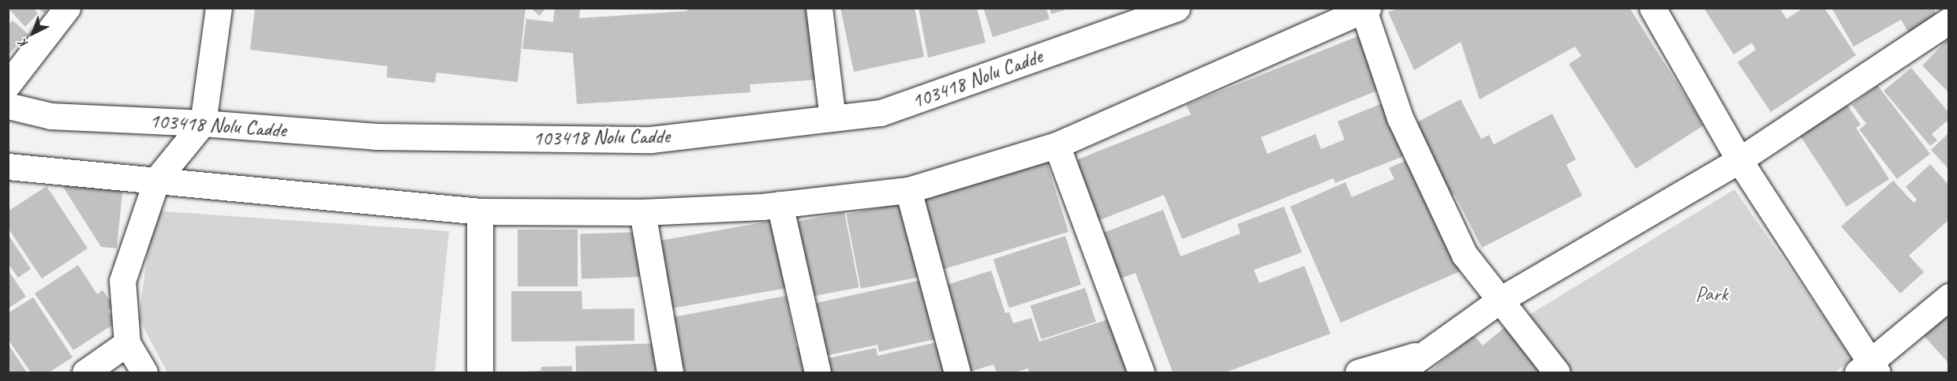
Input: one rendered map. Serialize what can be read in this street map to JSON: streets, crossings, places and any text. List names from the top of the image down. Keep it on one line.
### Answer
{"streets":{"street":["103418 Nolu Cadde"]},"parks":["Park"],"north":"bottom left"}
